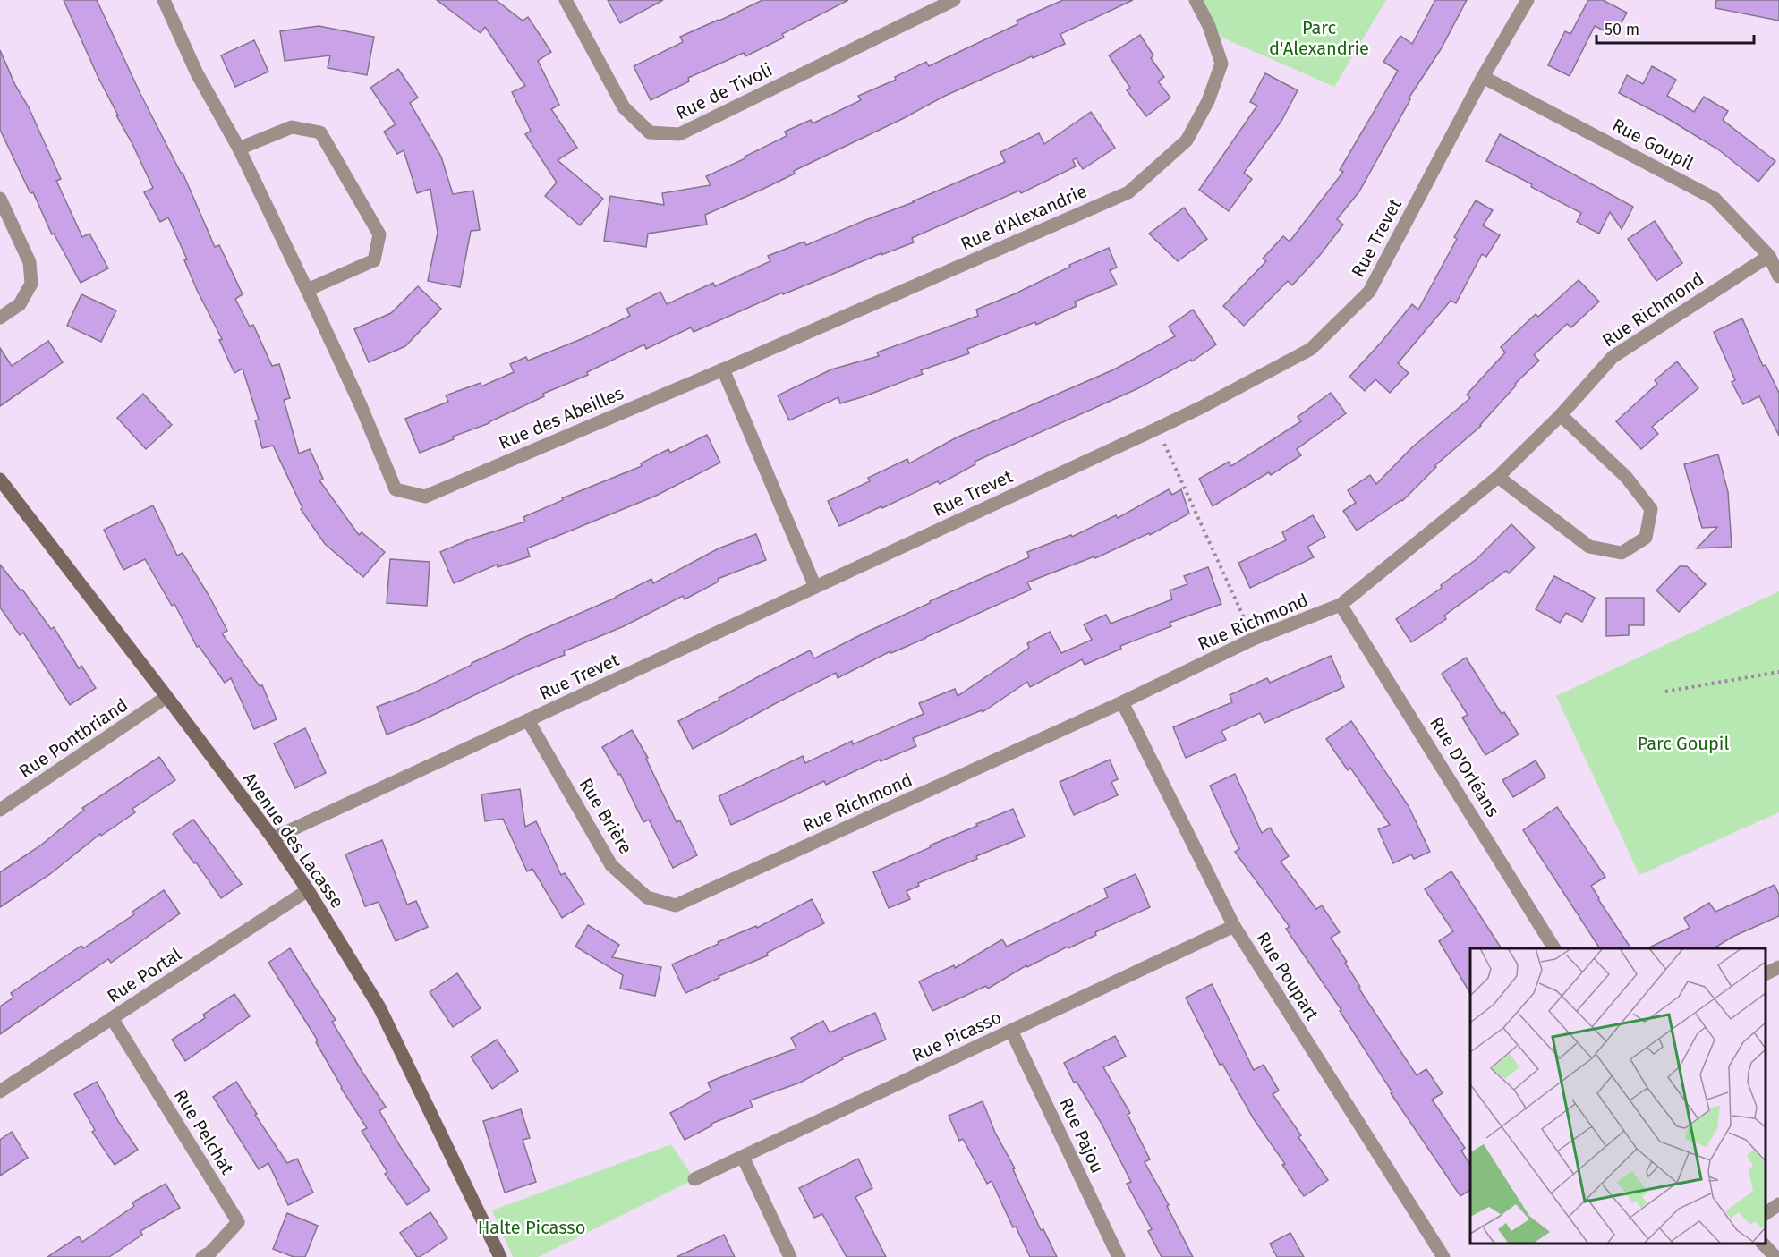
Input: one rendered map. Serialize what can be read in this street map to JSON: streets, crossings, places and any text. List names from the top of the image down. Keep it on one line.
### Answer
{"streets":{"street":["Rue de Tivoli","Rue Goupil","Rue d'Alexandrie","Rue Trevet","Rue Richmond","Rue des Abeilles","Rue Pontbriand","Rue D'Orléans","Rue Brière","Avenue des Lacasse","Rue Portal","Rue Poupart","Rue Picasso","Rue Pelchat","Rue Pajou"]},"crossings":[["Rue Goupil","Rue Trevet"],["Rue Goupil","Rue Richmond"],["Rue d'Alexandrie","Rue des Abeilles"],["Rue Trevet","Rue Brière"],["Rue Trevet","Avenue des Lacasse"],["Rue Richmond","Rue D'Orléans"],["Rue Richmond","Rue Brière"],["Rue Richmond","Rue Poupart"],["Rue Pontbriand","Avenue des Lacasse"],["Avenue des Lacasse","Rue Portal"],["Rue Portal","Rue Pelchat"],["Rue Poupart","Rue Picasso"],["Rue Picasso","Rue Pajou"]],"parks":["Parc d'Alexandrie","Parc Goupil","Halte Picasso"],"scale_bar":"50 m"}
